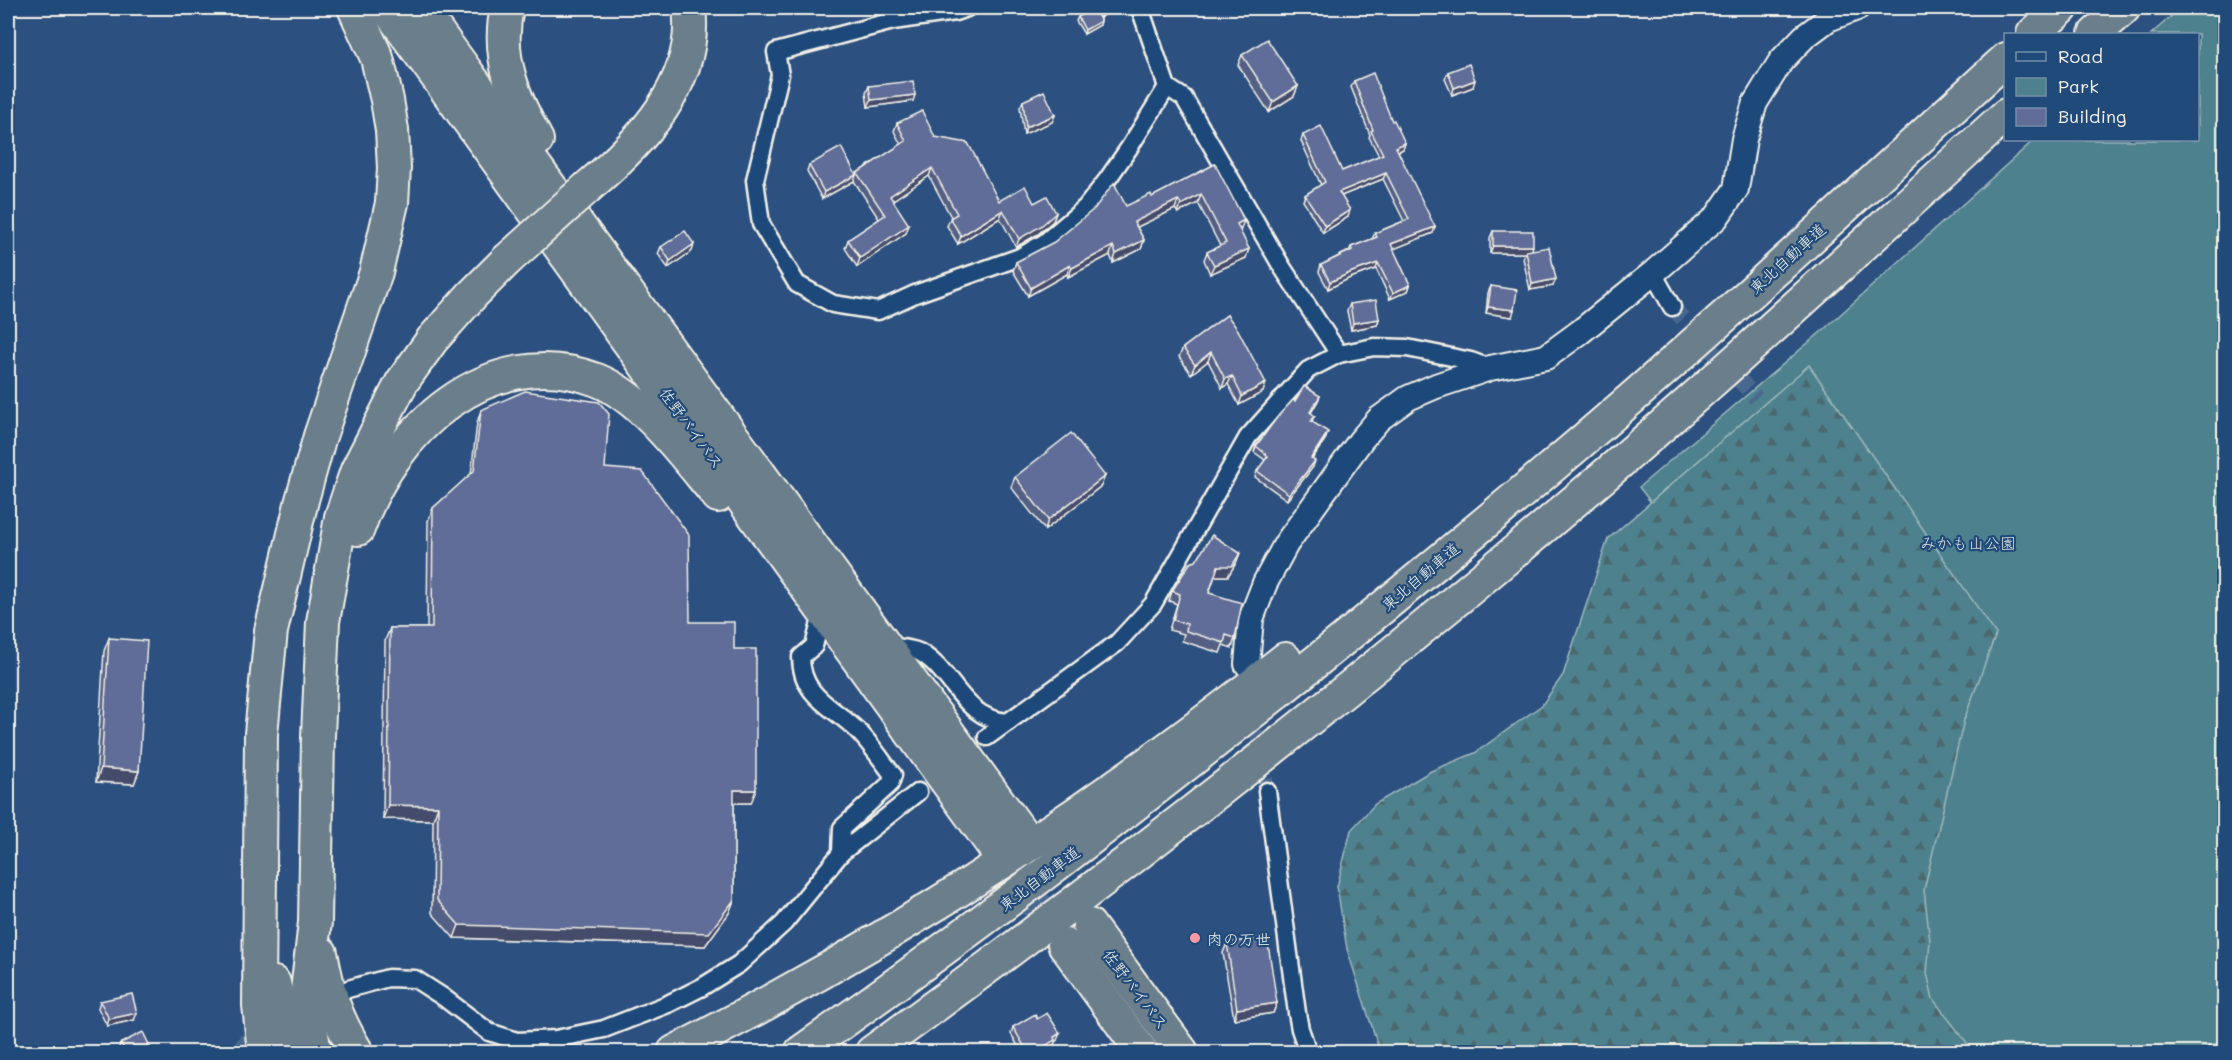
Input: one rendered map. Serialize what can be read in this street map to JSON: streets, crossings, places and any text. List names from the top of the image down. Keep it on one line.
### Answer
{"streets":{"highway":["東北自動車道","佐野バイパス"]},"parks":["みかも山公園"],"places":["肉の万世"],"legend":["Road","Park","Building"]}
